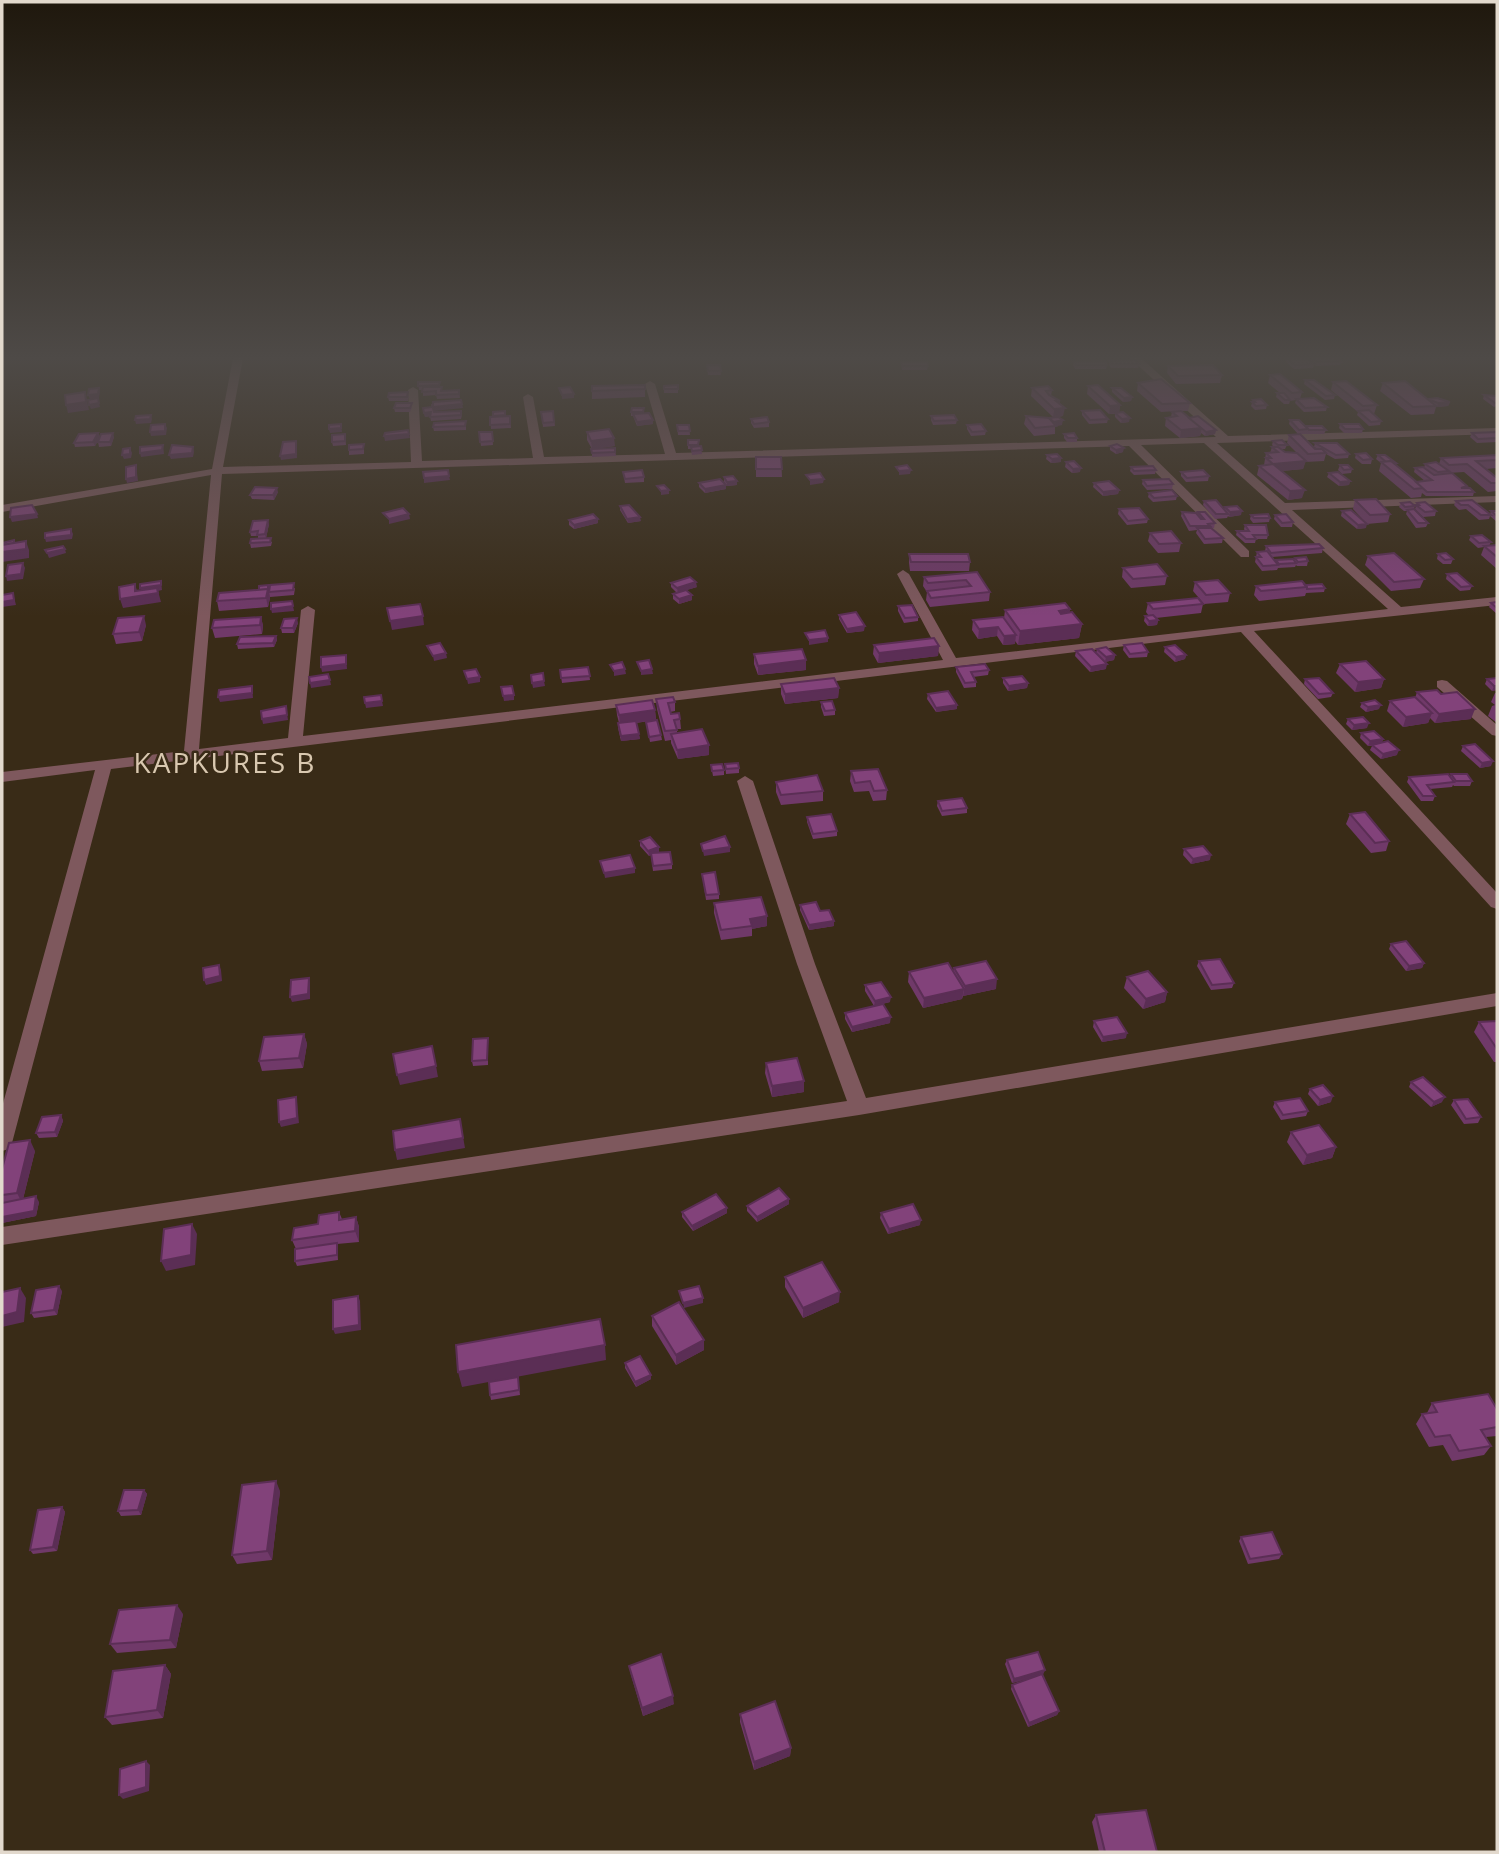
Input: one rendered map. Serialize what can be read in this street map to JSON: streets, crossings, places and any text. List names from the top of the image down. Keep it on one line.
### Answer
{"districts":["KAPKURES B"]}
